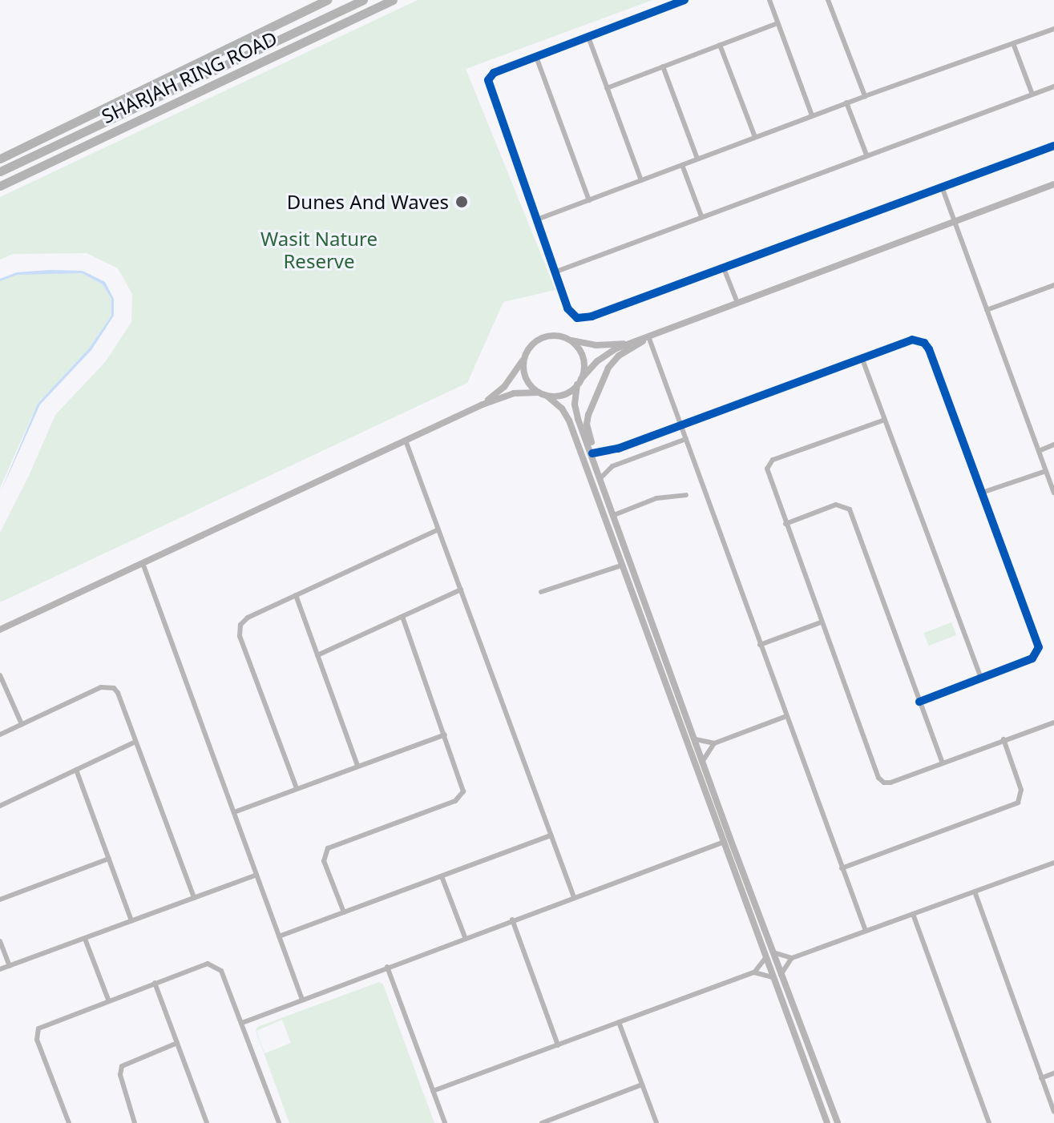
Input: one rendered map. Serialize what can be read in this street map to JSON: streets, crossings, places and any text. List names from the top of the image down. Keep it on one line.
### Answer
{"streets":{"highway":["SHARJAH RING ROAD"]},"parks":["Wasit Nature Reserve"],"places":["Dunes And Waves"]}
